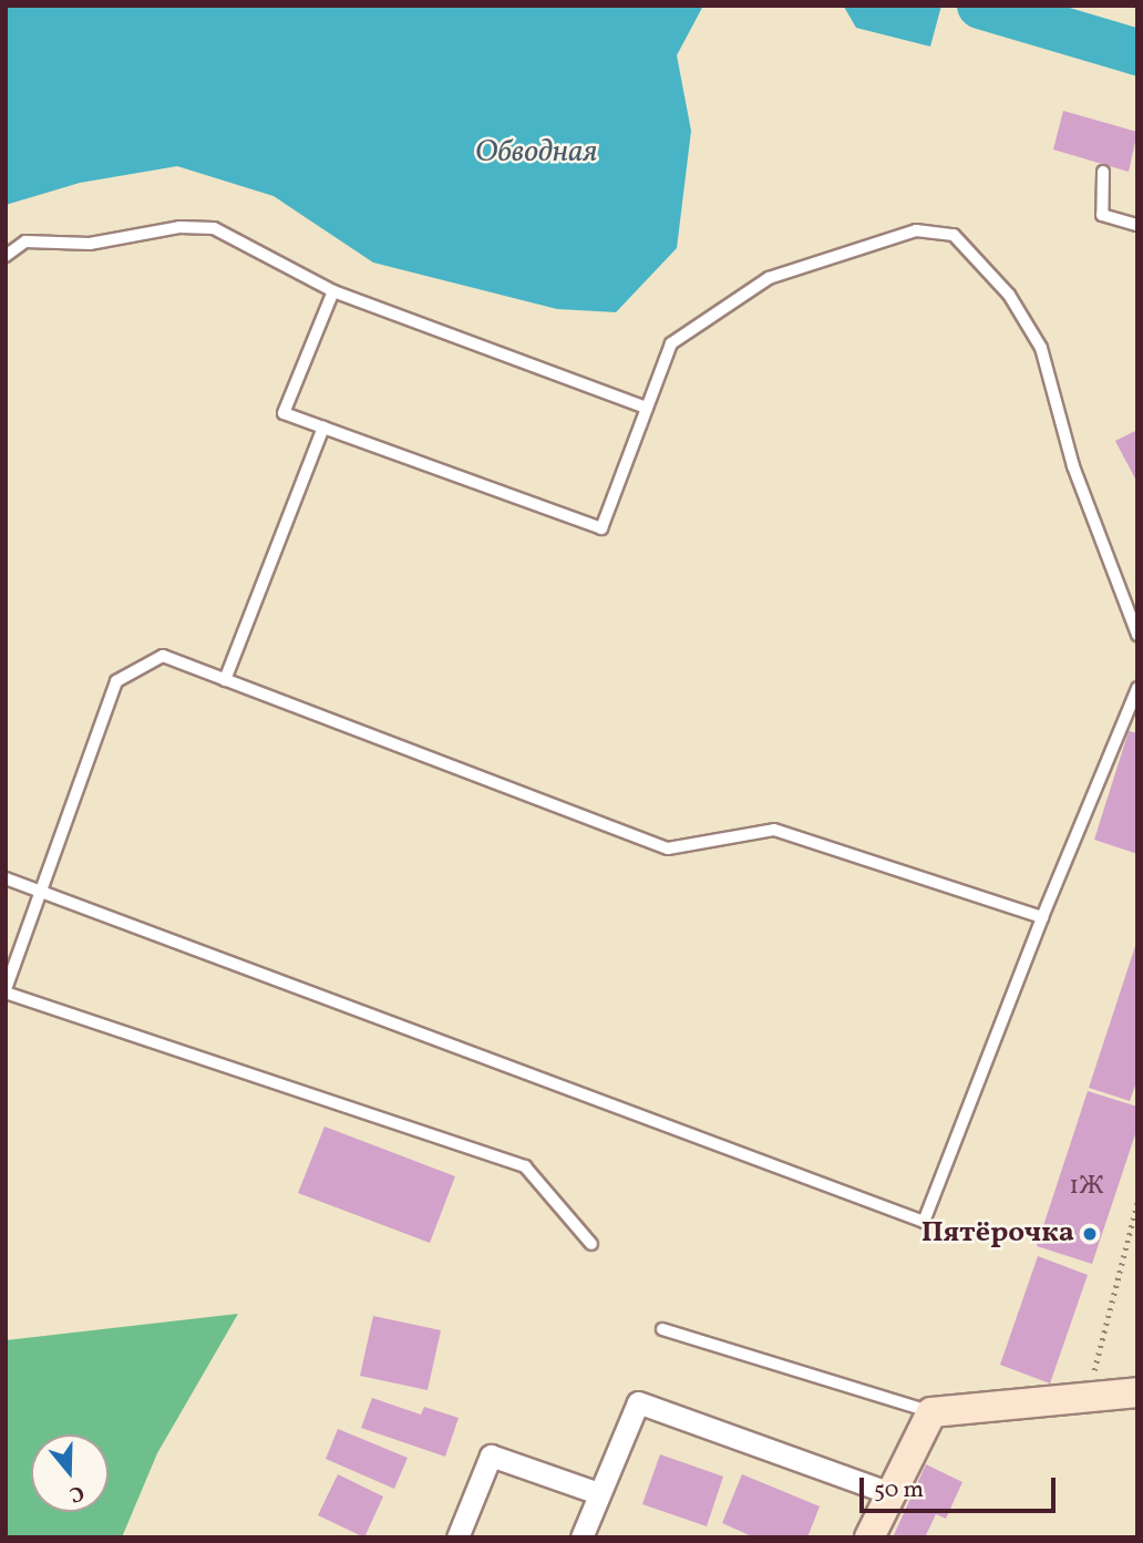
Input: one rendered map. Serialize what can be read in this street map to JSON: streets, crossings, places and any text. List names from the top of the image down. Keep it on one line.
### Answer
{"water":["Обводная"],"places":["Пятёрочка"],"house_numbers":["1Ж"],"scale_bar":"50 m","north":"bottom"}
